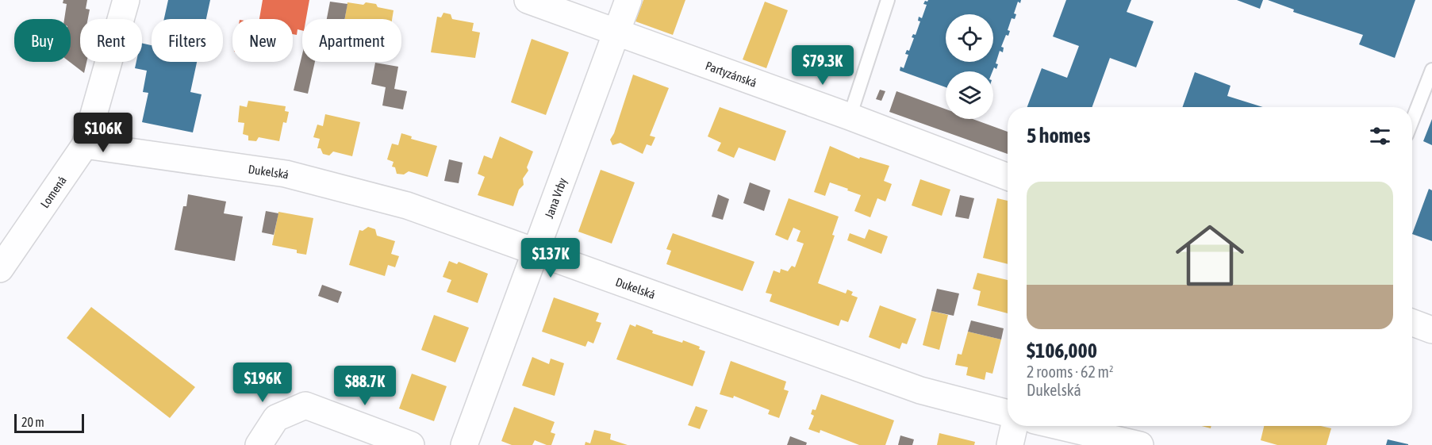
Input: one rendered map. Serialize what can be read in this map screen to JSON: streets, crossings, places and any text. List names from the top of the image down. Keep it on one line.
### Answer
{"streets":{"street":["Partyzánská","Dukelská","Lomená","Jana Vrby"]},"crossings":[["Partyzánská","Jana Vrby"],["Dukelská","Lomená"],["Dukelská","Jana Vrby"]],"scale_bar":"20 m","page":{"chip":["Buy","Rent","Filters","New","Apartment"],"price":["$79.3K","$106K","$137K","$196K","$88.7K"],"heading":"5 homes","list":[{"name":"$106,000","note":"2 rooms · 62 m² · Dukelská"}],"scale":"20 m"}}
